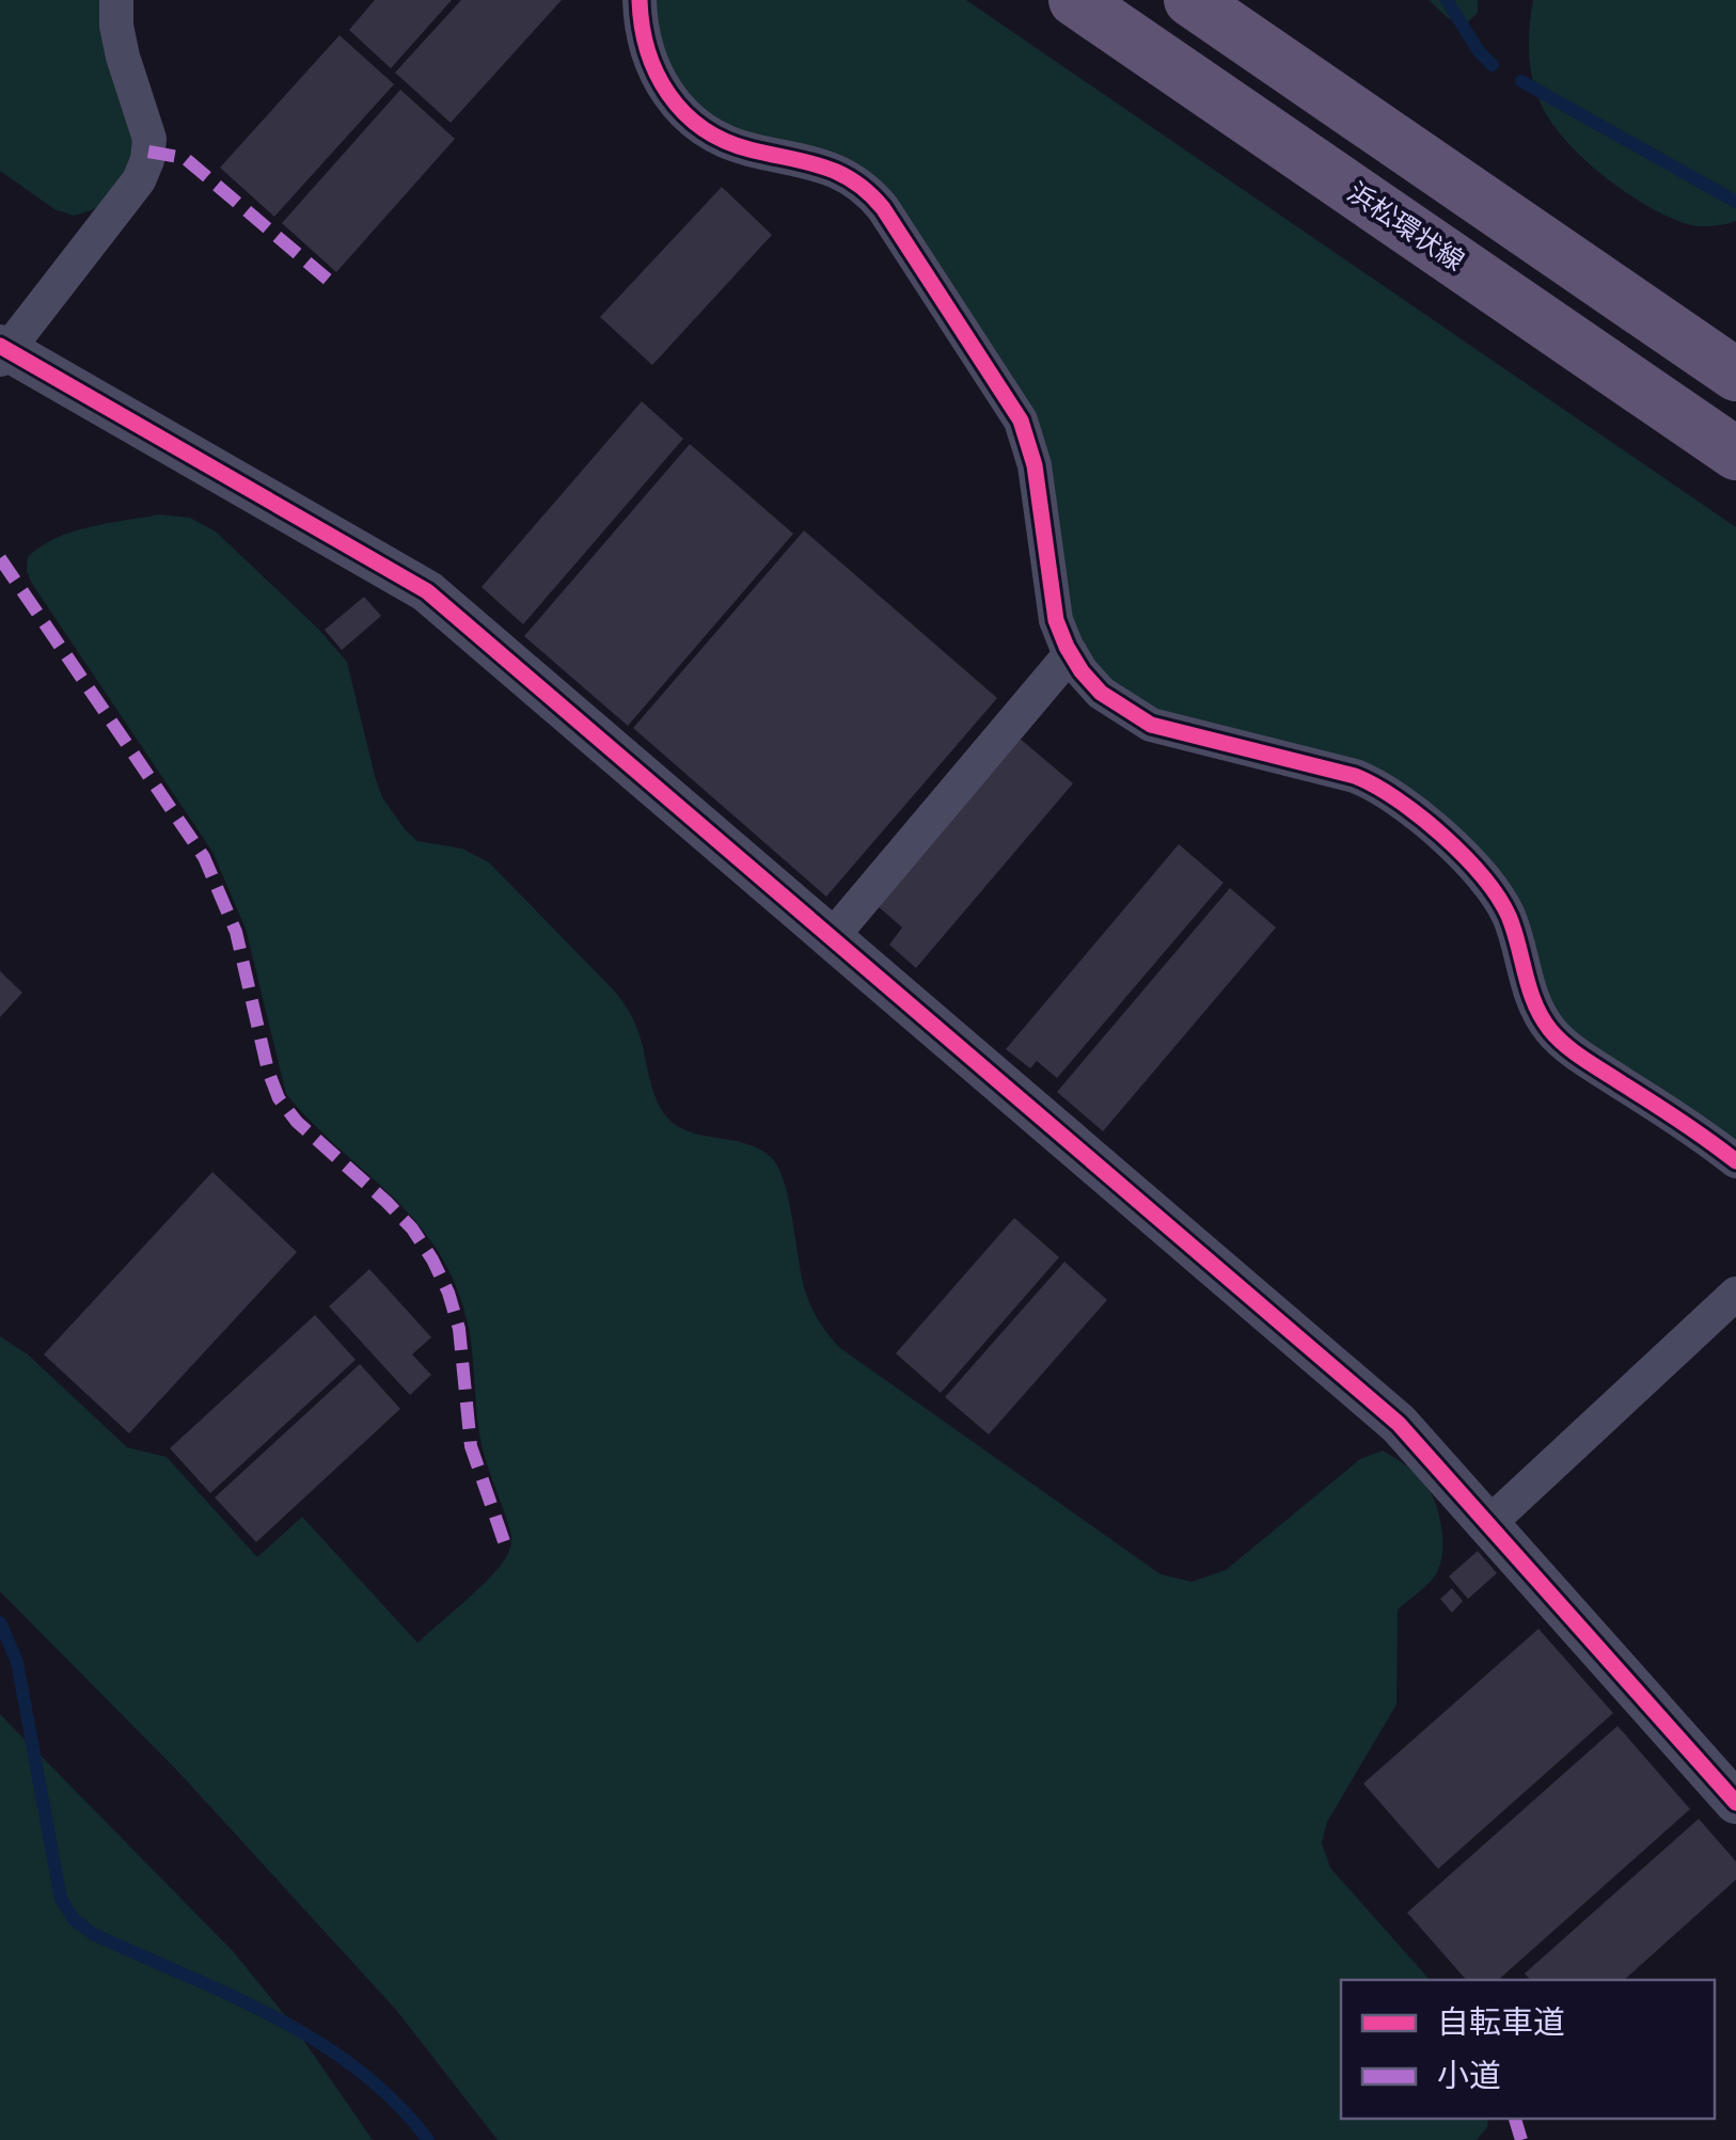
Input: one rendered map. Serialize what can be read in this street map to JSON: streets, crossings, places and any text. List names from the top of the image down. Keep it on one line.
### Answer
{"streets":{"main road":["浜松環状線"]},"legend":["自転車道","小道"]}
